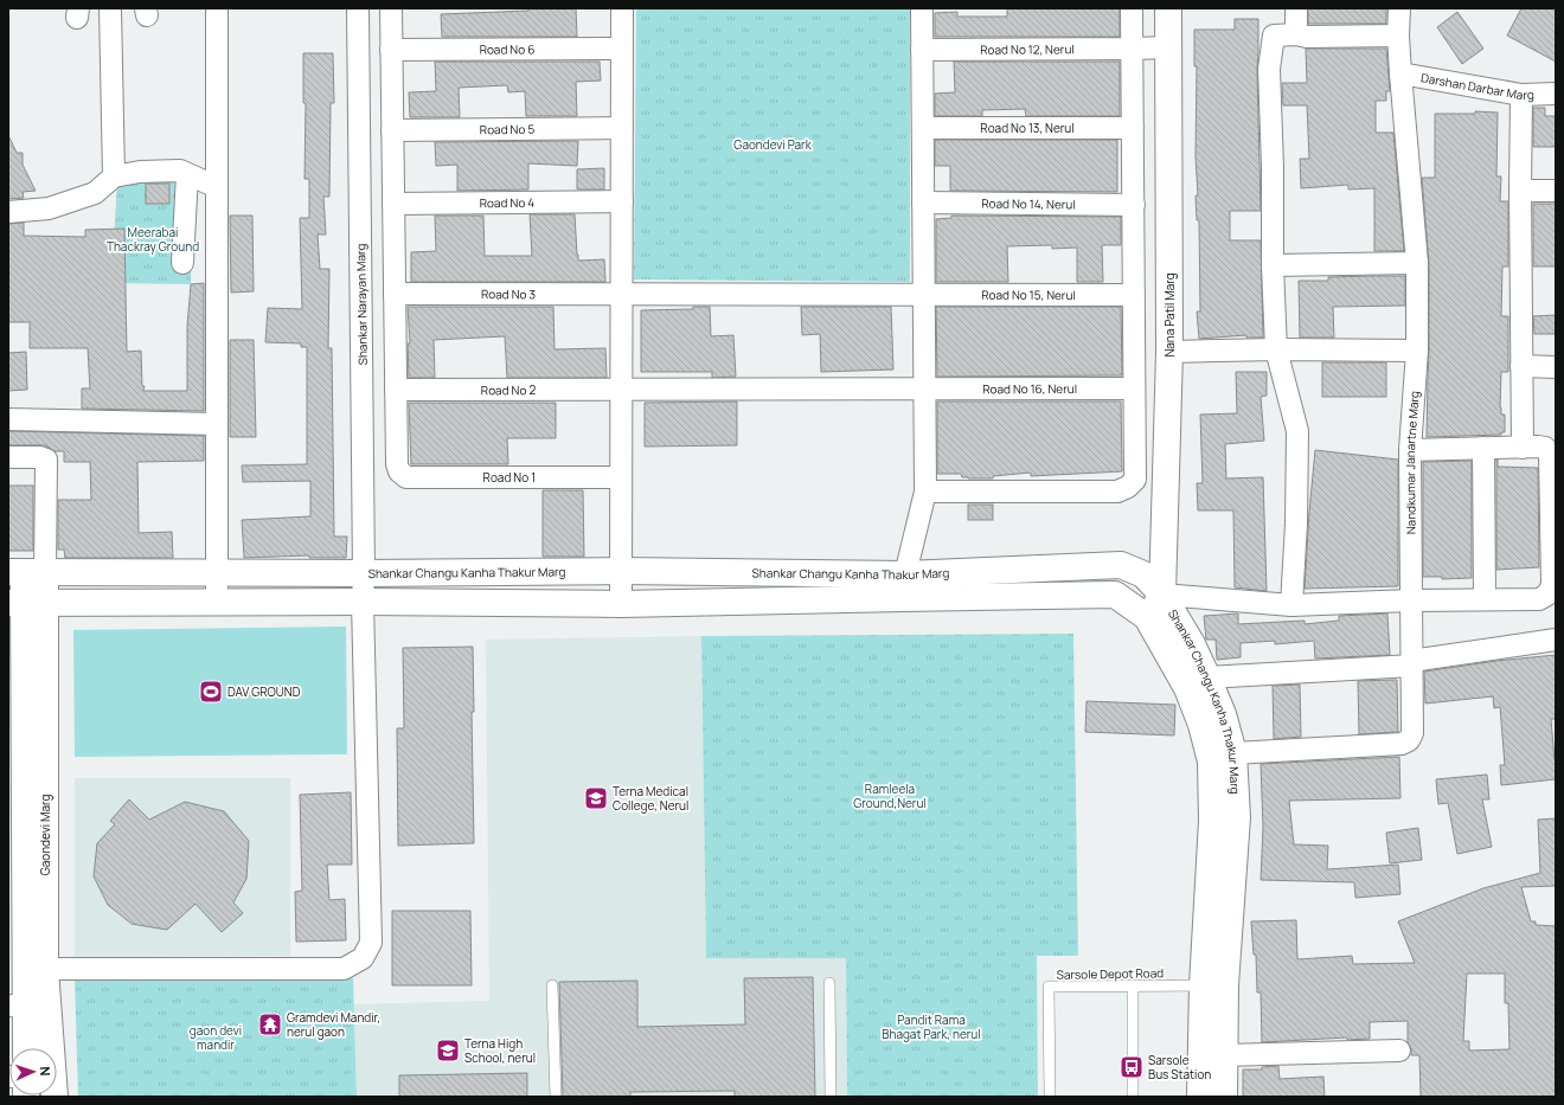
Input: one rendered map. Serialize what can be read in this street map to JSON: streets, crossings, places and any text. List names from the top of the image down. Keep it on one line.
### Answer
{"streets":{"street":["Road No 6","Road No 12, Nerul","Darshan Darbar Marg","Road No 13, Nerul","Road No 5","Road No 4","Road No 14, Nerul","Road No 3","Road No 15, Nerul","Shankar Narayan Marg","Nana Patil Marg","Road No 16, Nerul","Road No 2","Nandkumar Janartne Marg","Road No 1","Shankar Changu Kanha Thakur Marg","Gaondevi Marg"],"lane":["Sarsole Depot Road"]},"crossings":[["Road No 12, Nerul","Nana Patil Marg"],["Darshan Darbar Marg","Nandkumar Janartne Marg"],["Road No 3","Road No 15, Nerul"],["Shankar Narayan Marg","Shankar Changu Kanha Thakur Marg"],["Shankar Narayan Marg","Gaondevi Marg"],["Nana Patil Marg","Shankar Changu Kanha Thakur Marg"],["Road No 16, Nerul","Road No 2"],["Road No 2","Road No 1"],["Nandkumar Janartne Marg","Shankar Changu Kanha Thakur Marg"],["Shankar Changu Kanha Thakur Marg","Gaondevi Marg"],["Shankar Changu Kanha Thakur Marg","Sarsole Depot Road"]],"parks":["Gaondevi Park","Meerabai Thackray Ground","Ramleela Ground,Nerul","Pandit Rama Bhagat Park, nerul","gaon devi mandir"],"places":{"sports":["DAV GROUND"],"school or university":["Terna Medical College, Nerul","Terna High School, nerul"],"temple":["Gramdevi Mandir, nerul gaon"],"bus stop":["Sarsole Bus Station"]},"north":"right"}
